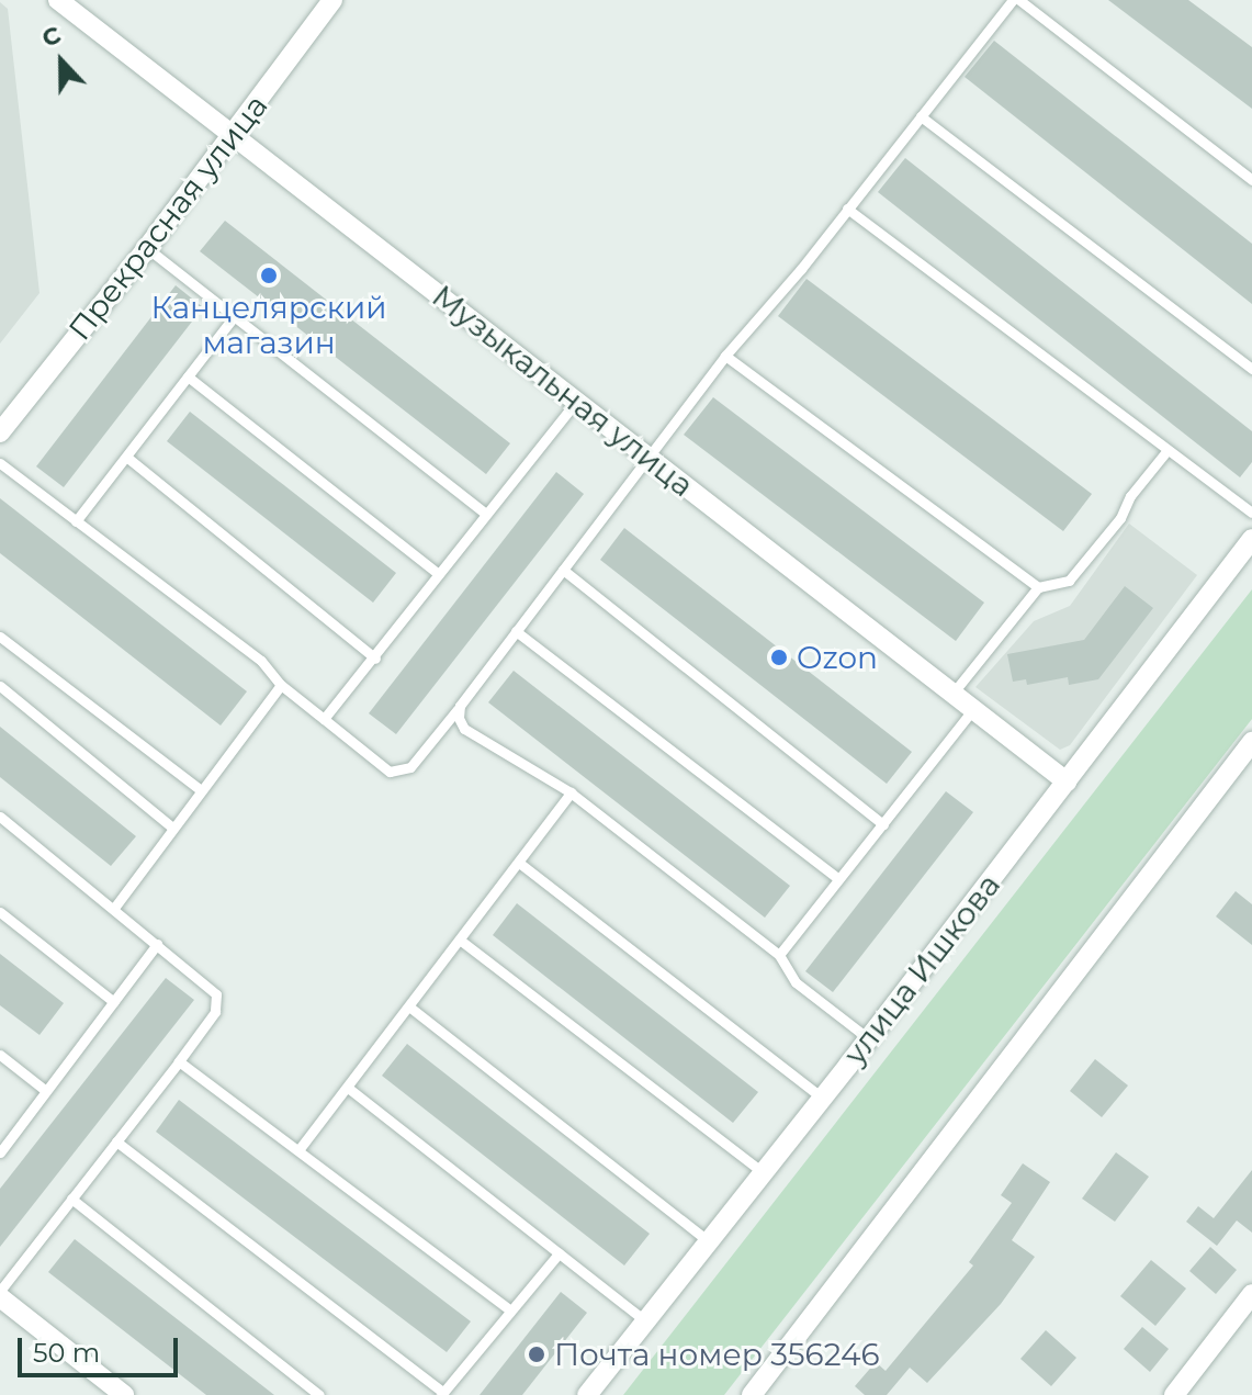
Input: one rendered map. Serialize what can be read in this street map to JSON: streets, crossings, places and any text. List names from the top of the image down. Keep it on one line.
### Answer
{"streets":{"street":["Прекрасная улица","Музыкальная улица","улица Ишкова"]},"crossings":[["Прекрасная улица","Музыкальная улица"],["Музыкальная улица","улица Ишкова"]],"places":["Канцелярский магазин","Ozon","Почта номер 356246"],"scale_bar":"50 m","north":"top"}
